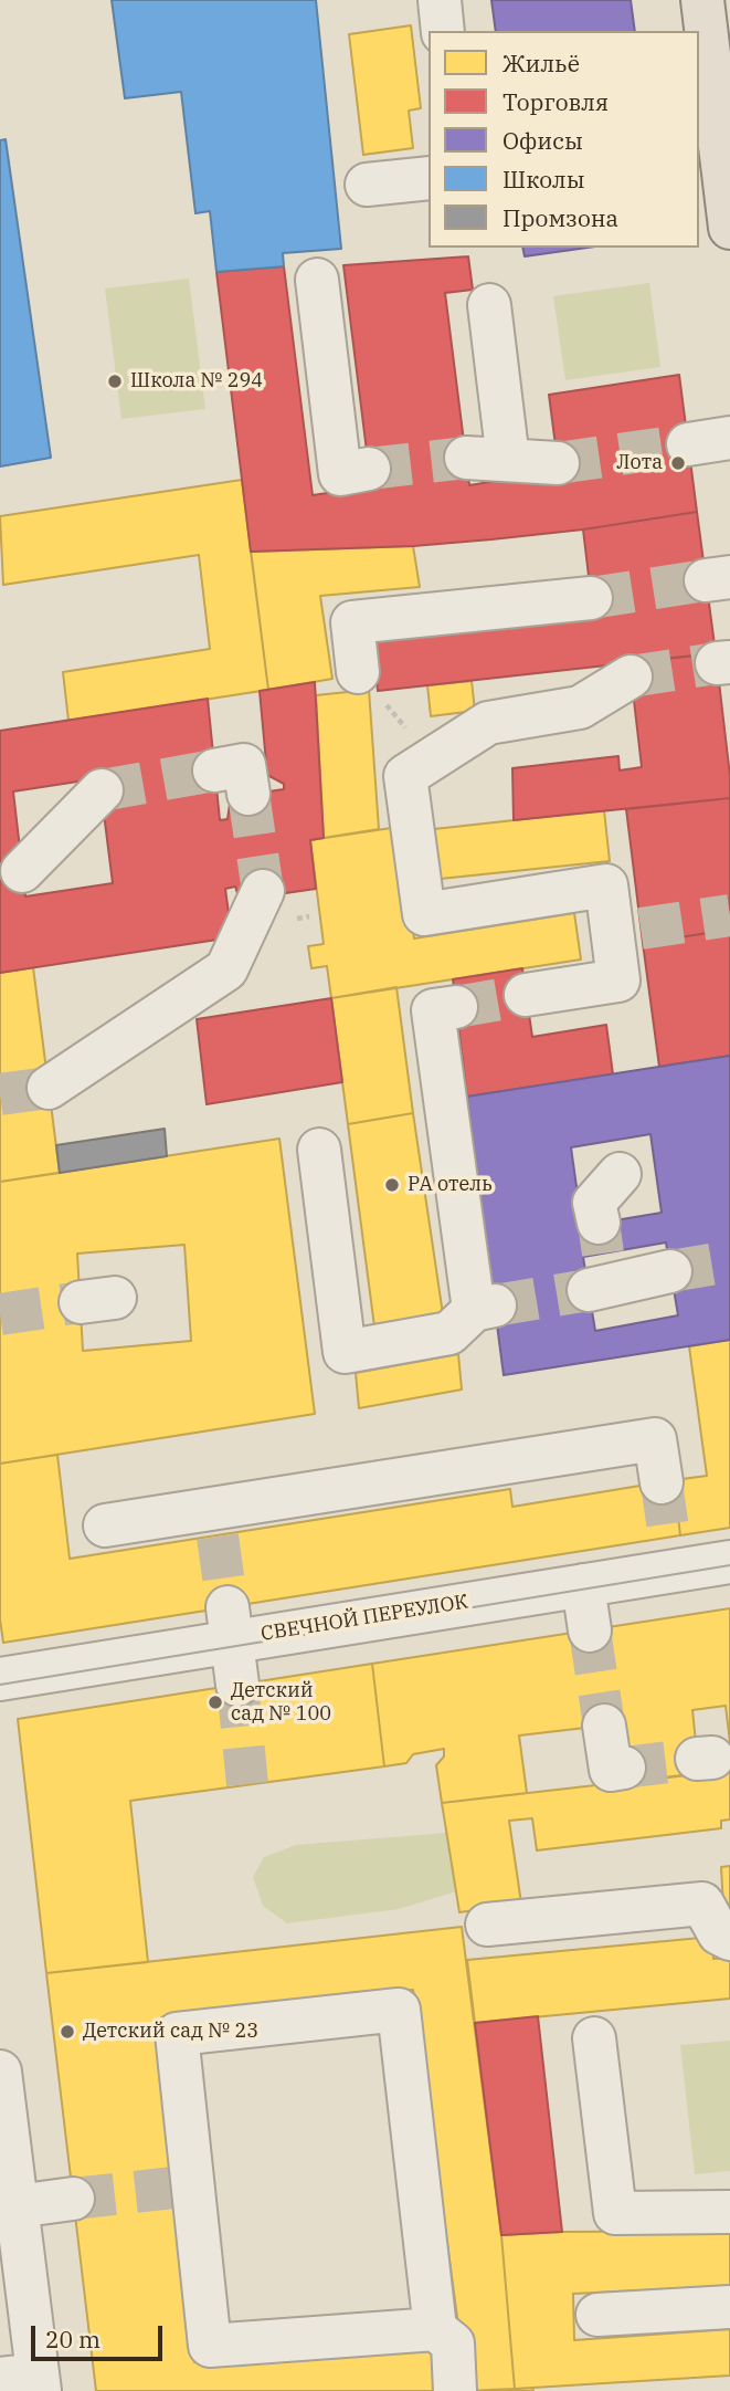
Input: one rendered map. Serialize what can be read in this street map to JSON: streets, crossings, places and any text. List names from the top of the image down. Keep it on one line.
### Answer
{"streets":{"street":["СВЕЧНОЙ ПЕРЕУЛОК"]},"places":["Школа № 294","Лота","РА отель","Детский сад № 100","Детский сад № 23"],"legend":["Жильё","Торговля","Офисы","Школы","Промзона"],"scale_bar":"20 m"}
